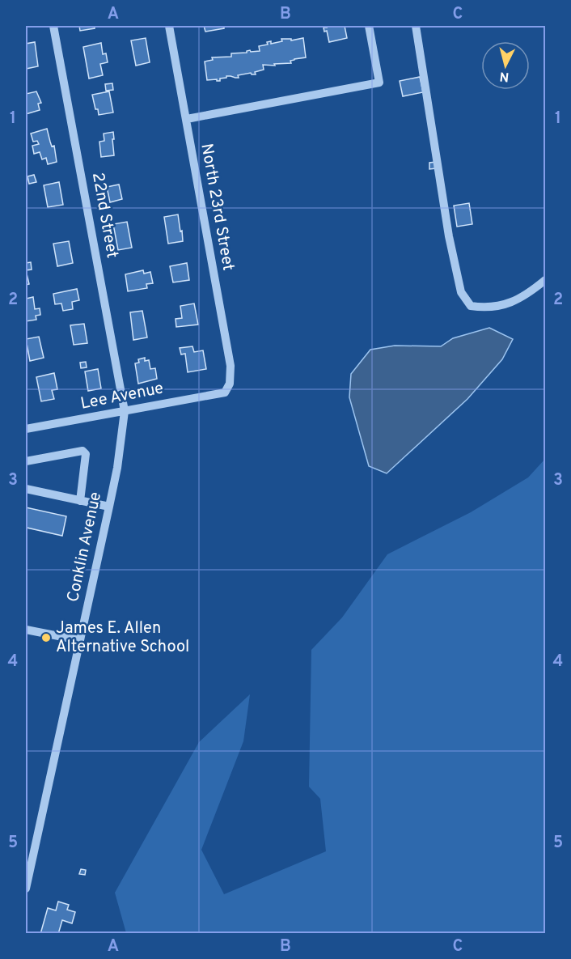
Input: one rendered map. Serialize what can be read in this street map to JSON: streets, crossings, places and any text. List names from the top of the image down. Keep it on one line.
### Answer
{"streets":{"street":["North 23rd Street","22nd Street","Lee Avenue","Conklin Avenue"]},"crossings":[["North 23rd Street","Lee Avenue"],["22nd Street","Lee Avenue"],["22nd Street","Conklin Avenue"],["Lee Avenue","Conklin Avenue"]],"places":["James E. Allen Alternative School"],"north":"bottom","grid":{"columns":["A","B","C"],"rows":["1","2","3","4","5"]}}
